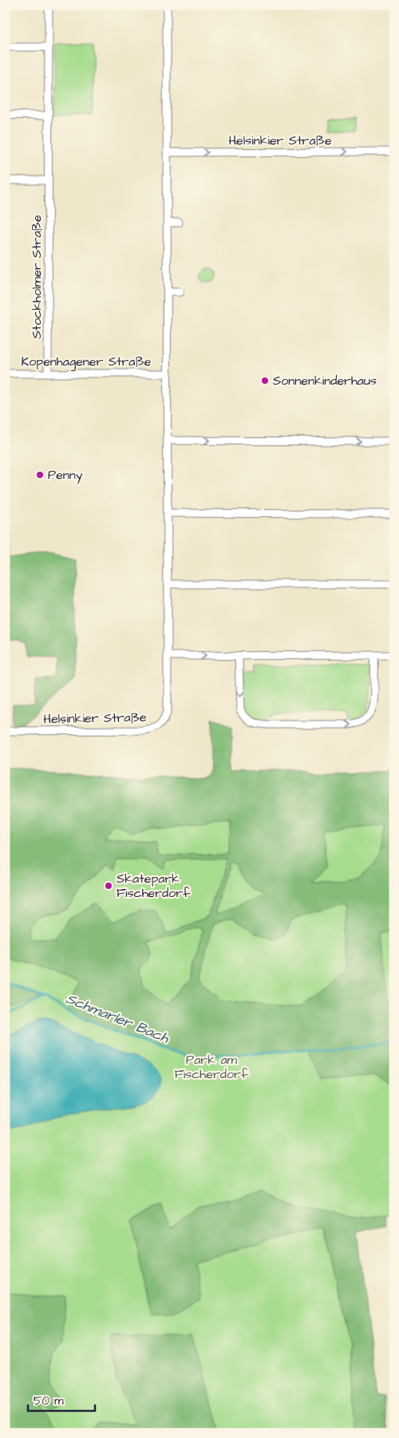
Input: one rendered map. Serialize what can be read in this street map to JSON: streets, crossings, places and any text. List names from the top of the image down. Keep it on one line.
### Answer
{"streets":{"street":["Helsinkier Straße","Stockholmer Straße","Kopenhagener Straße"]},"crossings":[["Helsinkier Straße","Kopenhagener Straße"],["Stockholmer Straße","Kopenhagener Straße"]],"water":["Schmarler Bach"],"parks":["Park am Fischerdorf"],"places":["Sonnenkinderhaus","Penny","Skatepark Fischerdorf"],"scale_bar":"50 m"}
